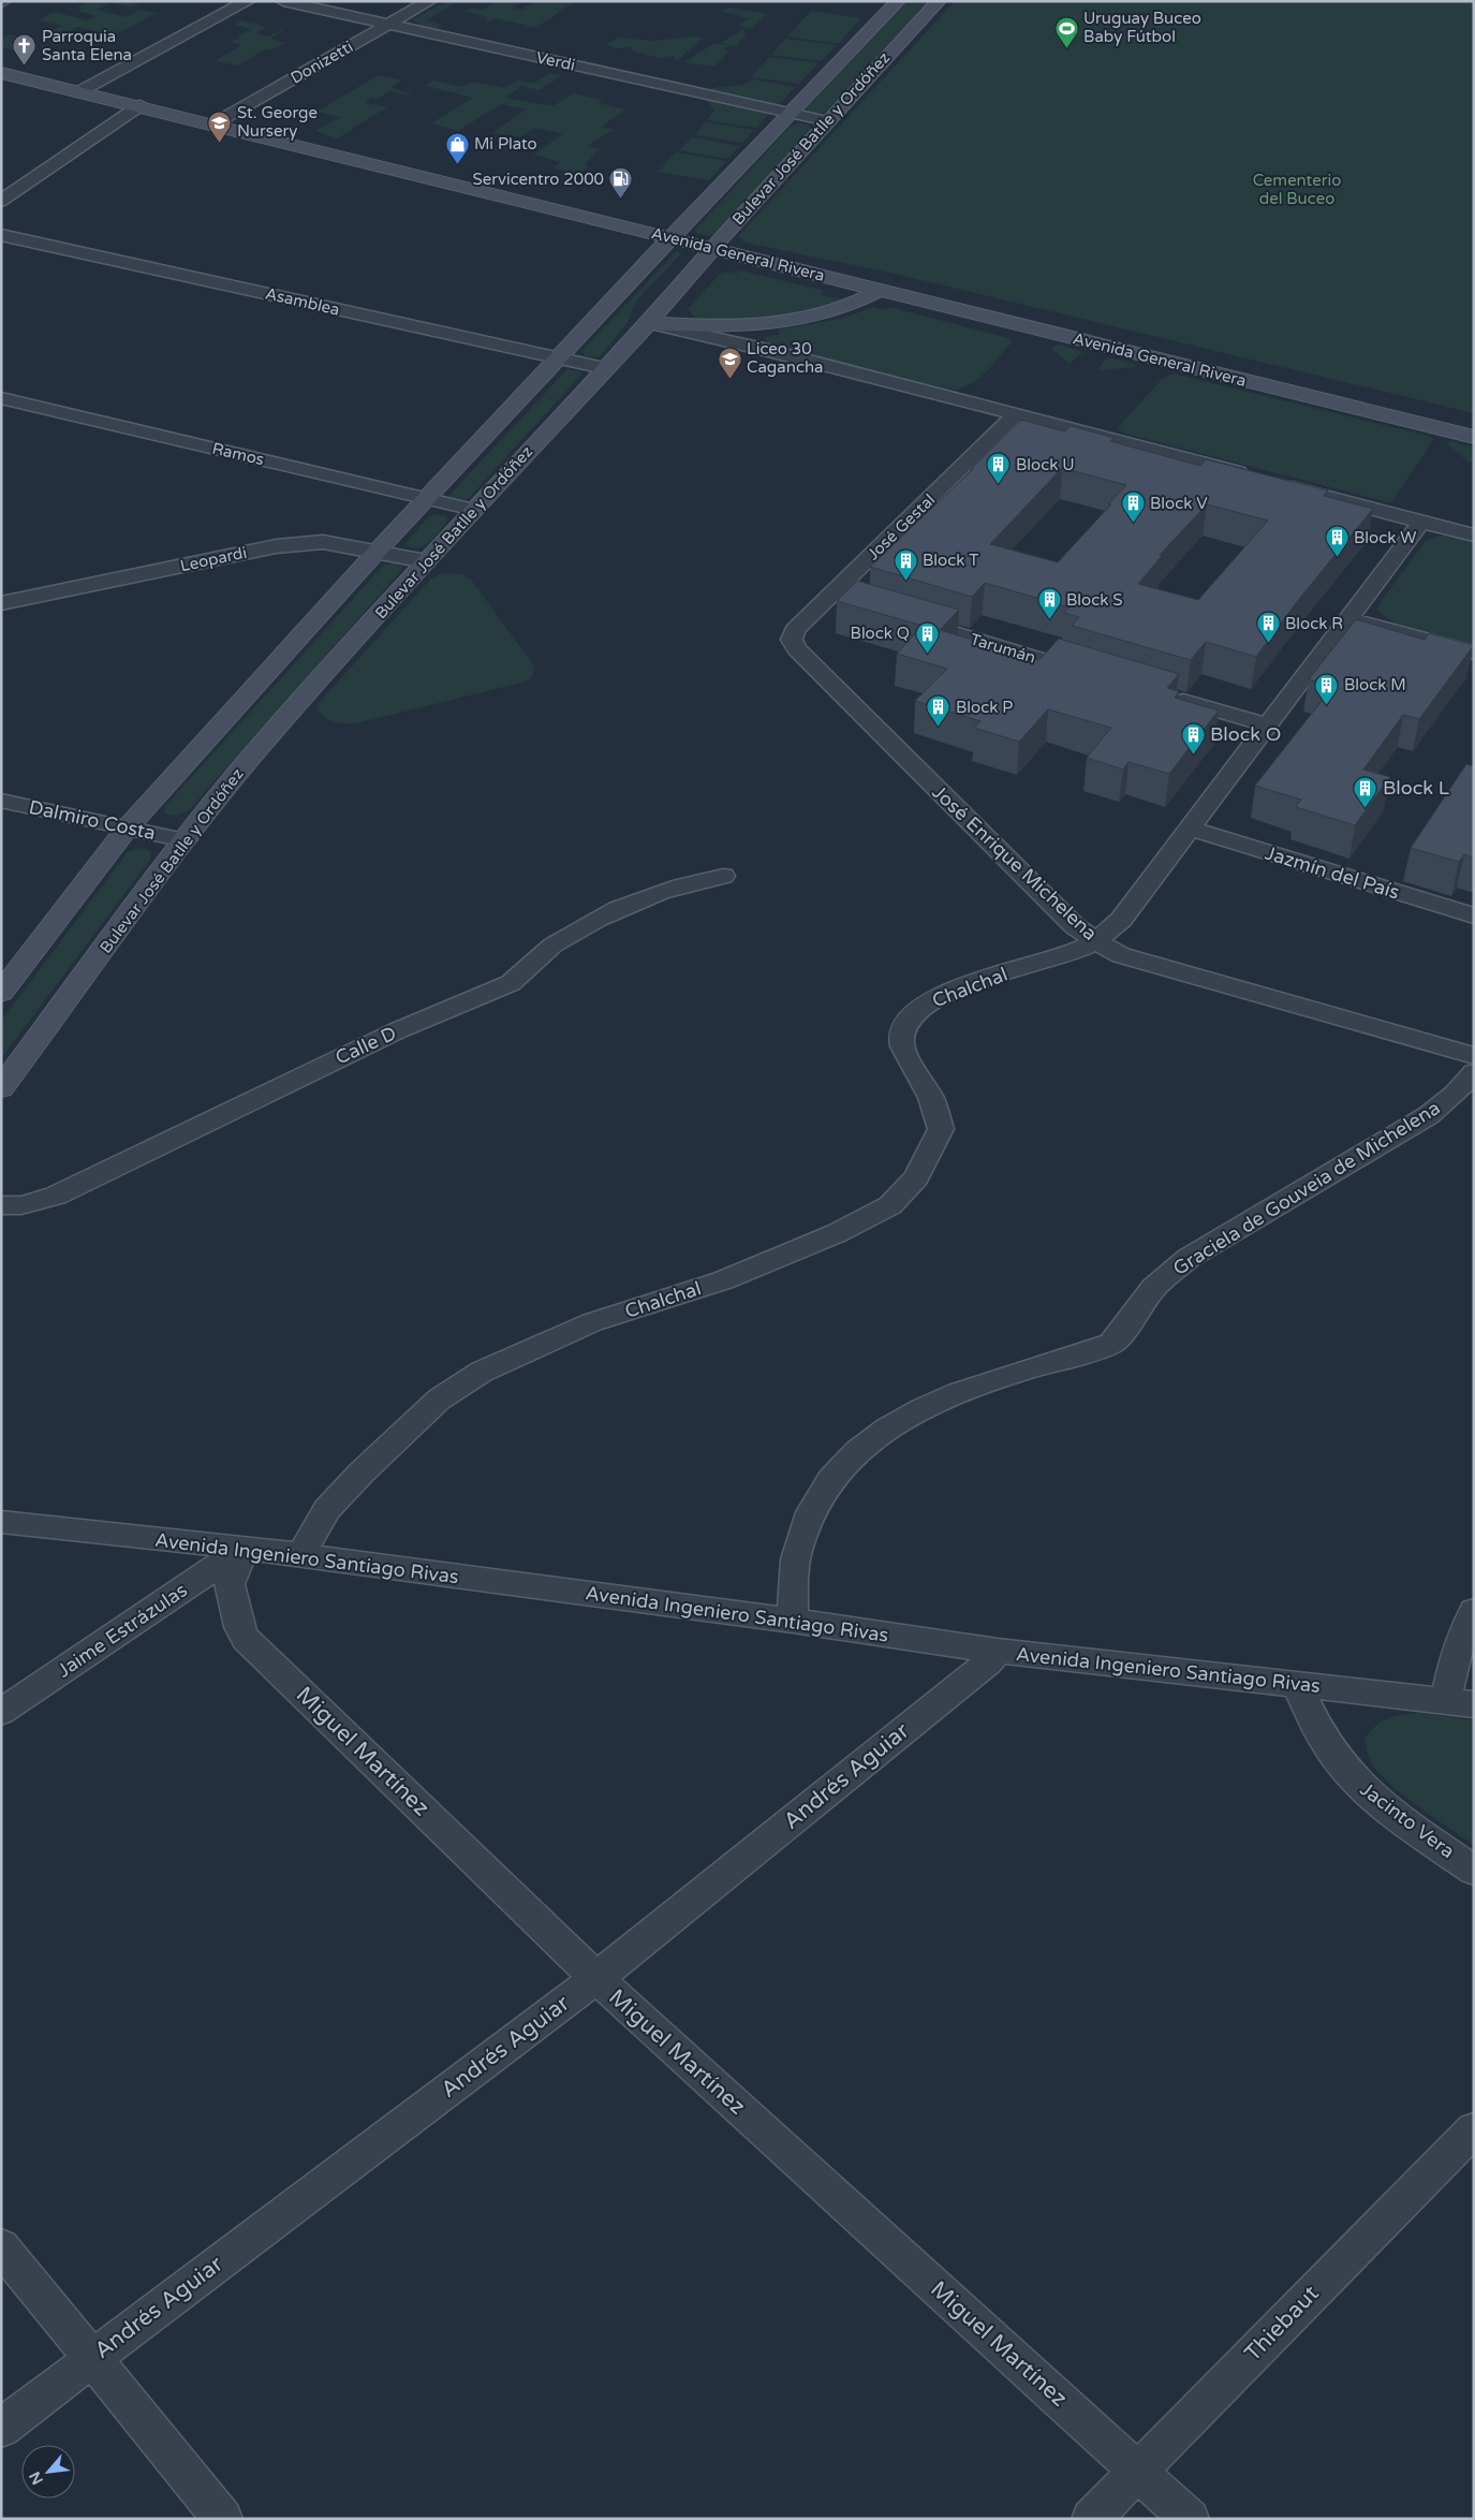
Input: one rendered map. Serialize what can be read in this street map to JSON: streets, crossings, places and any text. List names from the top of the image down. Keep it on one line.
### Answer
{"streets":{"main road":["Bulevar José Batlle y Ordóñez","Avenida General Rivera"],"street":["Verdi","Donizetti","Asamblea","Ramos","José Gestal","Leopardi","Tarumán","Dalmiro Costa","José Enrique Michelena","Jazmín del País","Chalchal","Calle D","Graciela de Gouveia de Michelena","Avenida Ingeniero Santiago Rivas","Jaime Estrázulas","Miguel Martínez","Andrés Aguiar","Jacinto Vera","Thiebaut"]},"crossings":[["Verdi","Donizetti"],["Verdi","Bulevar José Batlle y Ordóñez"],["Donizetti","Avenida General Rivera"],["Bulevar José Batlle y Ordóñez","Avenida General Rivera"],["Bulevar José Batlle y Ordóñez","Asamblea"],["Bulevar José Batlle y Ordóñez","Ramos"],["Bulevar José Batlle y Ordóñez","Leopardi"],["Bulevar José Batlle y Ordóñez","Dalmiro Costa"],["José Gestal","José Enrique Michelena"],["José Enrique Michelena","Chalchal"],["Jazmín del País","Chalchal"],["Chalchal","Avenida Ingeniero Santiago Rivas"],["Graciela de Gouveia de Michelena","Avenida Ingeniero Santiago Rivas"],["Avenida Ingeniero Santiago Rivas","Jaime Estrázulas"],["Avenida Ingeniero Santiago Rivas","Miguel Martínez"],["Avenida Ingeniero Santiago Rivas","Andrés Aguiar"],["Avenida Ingeniero Santiago Rivas","Jacinto Vera"],["Jaime Estrázulas","Miguel Martínez"],["Miguel Martínez","Andrés Aguiar"],["Miguel Martínez","Thiebaut"]],"parks":["Cementerio del Buceo"],"places":{"sports":["Uruguay Buceo Baby Fútbol"],"church":["Parroquia Santa Elena"],"school or university":["St. George Nursery","Liceo 30 Cagancha"],"shop":["Mi Plato"],"fuel station":["Servicentro 2000"],"building":["Block U","Block V","Block W","Block T","Block S","Block R","Block Q","Block M","Block P","Block O","Block L"]},"north":"bottom left"}
